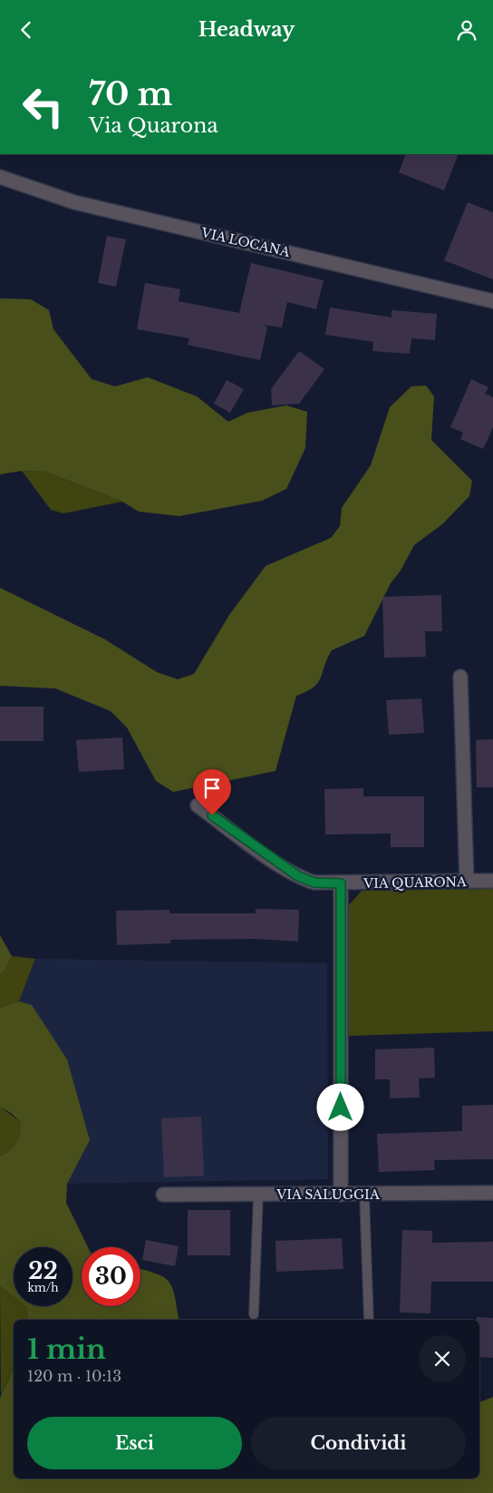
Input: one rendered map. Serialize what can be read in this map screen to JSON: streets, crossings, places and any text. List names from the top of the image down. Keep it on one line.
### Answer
{"streets":{"street":["VIA LOCANA","VIA QUARONA","VIA SALUGGIA"]},"page":{"header":"Headway","turn":["70 m","Via Quarona"],"speed":"22 km/h","limit":"30","heading":["1 min","120 m · 10:13"],"buttons":["Esci","Condividi"]}}
